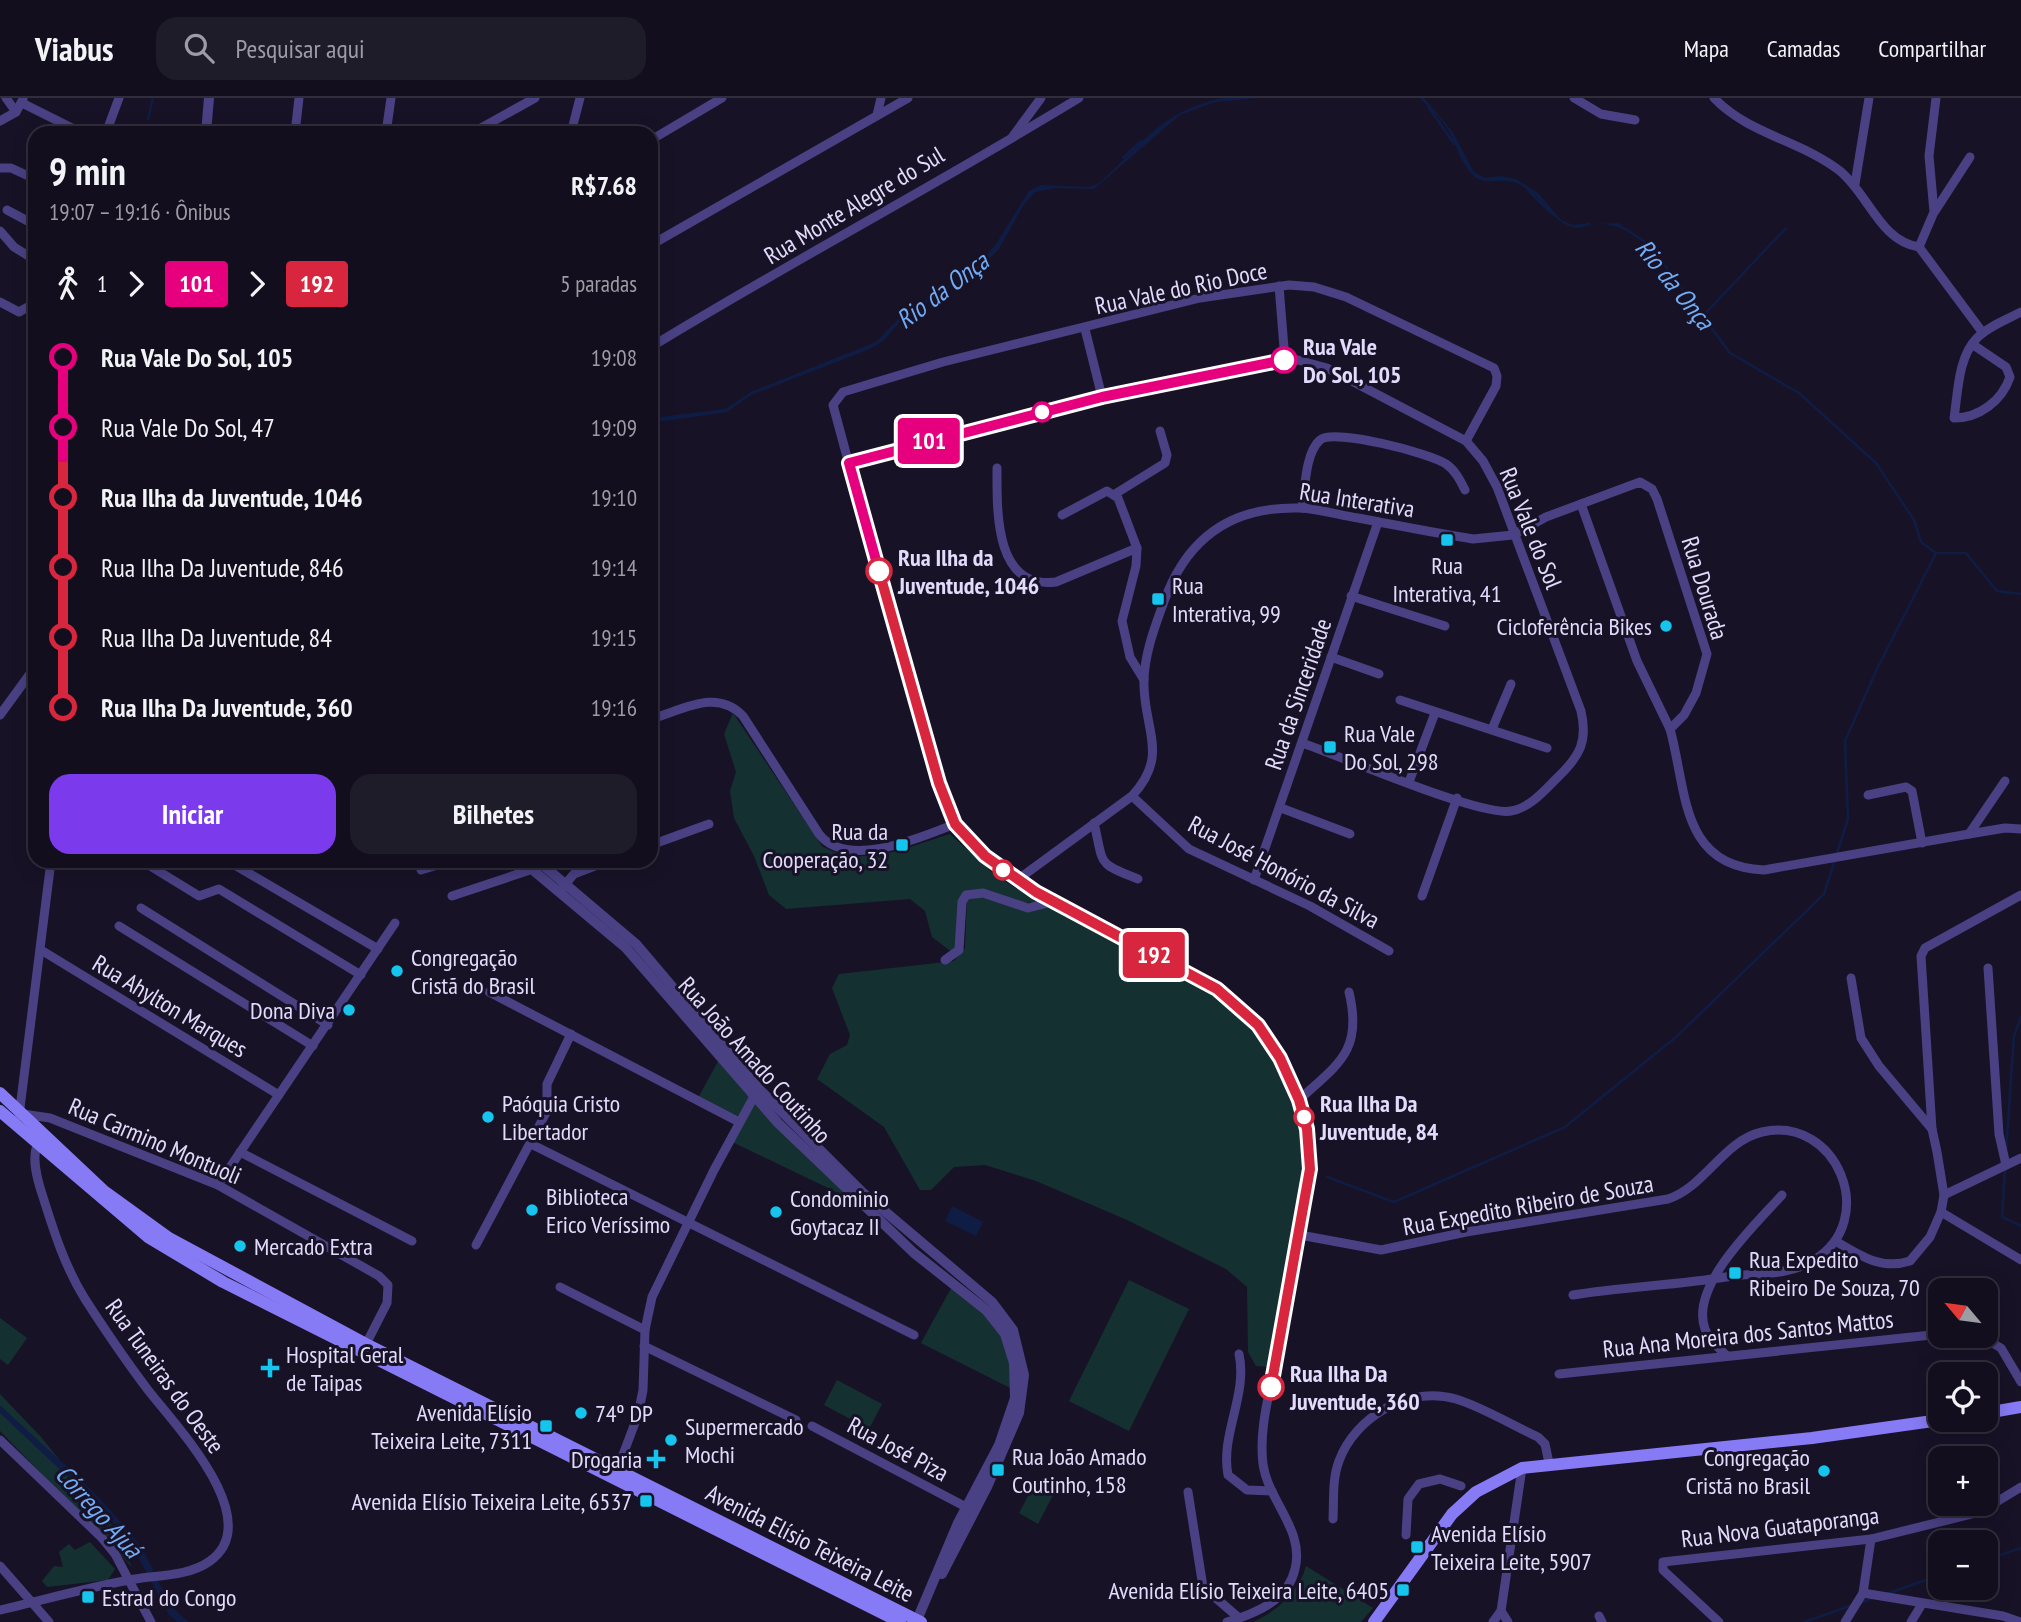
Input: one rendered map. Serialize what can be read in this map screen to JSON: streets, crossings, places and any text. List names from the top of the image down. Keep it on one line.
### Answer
{"streets":{"main road":["Avenida Elísio Teixeira Leite"],"street":["Rua Monte Alegre do Sul","Rua Vale do Rio Doce","Rua Interativa","Rua Vale do Sol","Rua Dourada","Rua da Sinceridade","Rua José Honório da Silva","Rua Ahylton Marques","Rua João Amado Coutinho","Rua Carmino Montuoli","Rua Expedito Ribeiro de Souza","Rua Ana Moreira dos Santos Mattos","Rua Tuneiras do Oeste","Rua José Piza","Rua Nova Guataporanga"]},"crossings":[["Rua Vale do Rio Doce","Rua Vale do Sol"],["Rua Interativa","Rua Vale do Sol"],["Rua Interativa","Rua Dourada"],["Rua Interativa","Rua da Sinceridade"],["Rua Interativa","Rua José Honório da Silva"],["Rua Vale do Sol","Rua Dourada"],["Rua Vale do Sol","Rua da Sinceridade"],["Rua da Sinceridade","Rua José Honório da Silva"],["Rua João Amado Coutinho","Rua José Piza"],["Rua João Amado Coutinho","Avenida Elísio Teixeira Leite"],["Rua Carmino Montuoli","Avenida Elísio Teixeira Leite"],["Rua Tuneiras do Oeste","Avenida Elísio Teixeira Leite"]],"water":["Rio da Onça","Córrego Ajuá"],"places":{"other":["Rua Vale Do Sol, 105","Rua Ilha da Juventude, 1046","Cicloferência Bikes","Congregação Cristã do Brasil","Dona Diva","Paóquia Cristo Libertador","Rua Ilha Da Juventude, 84","Biblioteca Erico Veríssimo","Condominio Goytacaz II","Mercado Extra","Rua Ilha Da Juventude, 360","74º DP","Supermercado Mochi","Congregação Cristã no Brasil"],"transit":["Rua Interativa, 41","Rua Interativa, 99","Rua Vale Do Sol, 298","Rua da Cooperação, 32","Rua Expedito Ribeiro De Souza, 70","Avenida Elísio Teixeira Leite, 7311","Rua João Amado Coutinho, 158","Avenida Elísio Teixeira Leite, 6537","Avenida Elísio Teixeira Leite, 5907","Avenida Elísio Teixeira Leite, 6405","Estrad do Congo"],"health":["Hospital Geral de Taipas","Drogaria"]},"lines":["bus line 101","bus line 192"],"north":"top left","page":{"header":"Viabus","search":"Pesquisar aqui","nav":["Mapa","Camadas","Compartilhar"],"on_map":["101","192"],"heading":["9 min","19:07 – 19:16 · Ônibus","R$7.68"],"legs":["1","101","192","5 paradas"],"list":[{"name":"Rua Vale Do Sol, 105","value":"19:08"},{"name":"Rua Vale Do Sol, 47","value":"19:09"},{"name":"Rua Ilha da Juventude, 1046","value":"19:10"},{"name":"Rua Ilha Da Juventude, 846","value":"19:14"},{"name":"Rua Ilha Da Juventude, 84","value":"19:15"},{"name":"Rua Ilha Da Juventude, 360","value":"19:16"}],"buttons":["Iniciar","Bilhetes"],"map_buttons":["+","−"]}}
